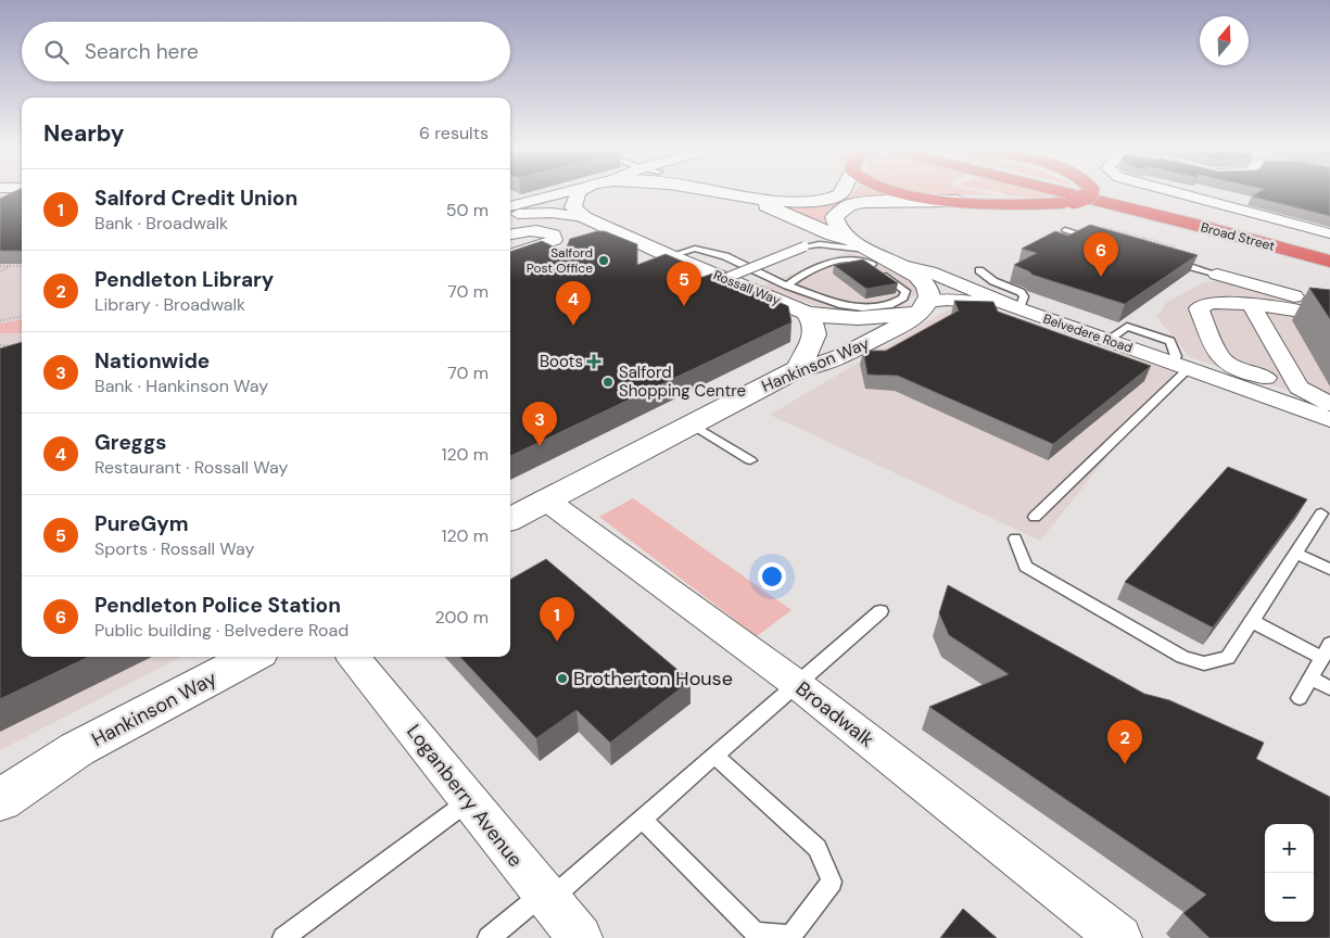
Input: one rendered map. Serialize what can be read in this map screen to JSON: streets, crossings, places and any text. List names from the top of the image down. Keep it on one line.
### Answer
{"streets":{"highway":["Broad Street"],"street":["Rossall Way","Belvedere Road","Hankinson Way","Broadwalk","Loganberry Avenue"]},"crossings":[["Rossall Way","Hankinson Way"],["Hankinson Way","Broadwalk"]],"places":{"other":["Salford Post Office","Salford Shopping Centre","Brotherton House"],"health":["Boots"]},"north":"top","page":{"search":"Search here","heading":["Nearby","6 results"],"list":[{"mark":"1","name":"Salford Credit Union","note":"Bank · Broadwalk","value":"50 m"},{"mark":"2","name":"Pendleton Library","note":"Library · Broadwalk","value":"70 m"},{"mark":"3","name":"Nationwide","note":"Bank · Hankinson Way","value":"70 m"},{"mark":"4","name":"Greggs","note":"Restaurant · Rossall Way","value":"120 m"},{"mark":"5","name":"PureGym","note":"Sports · Rossall Way","value":"120 m"},{"mark":"6","name":"Pendleton Police Station","note":"Public building · Belvedere Road","value":"200 m"}],"pins":["6","5","4","3","1","2"],"map_buttons":["+","−"]}}
